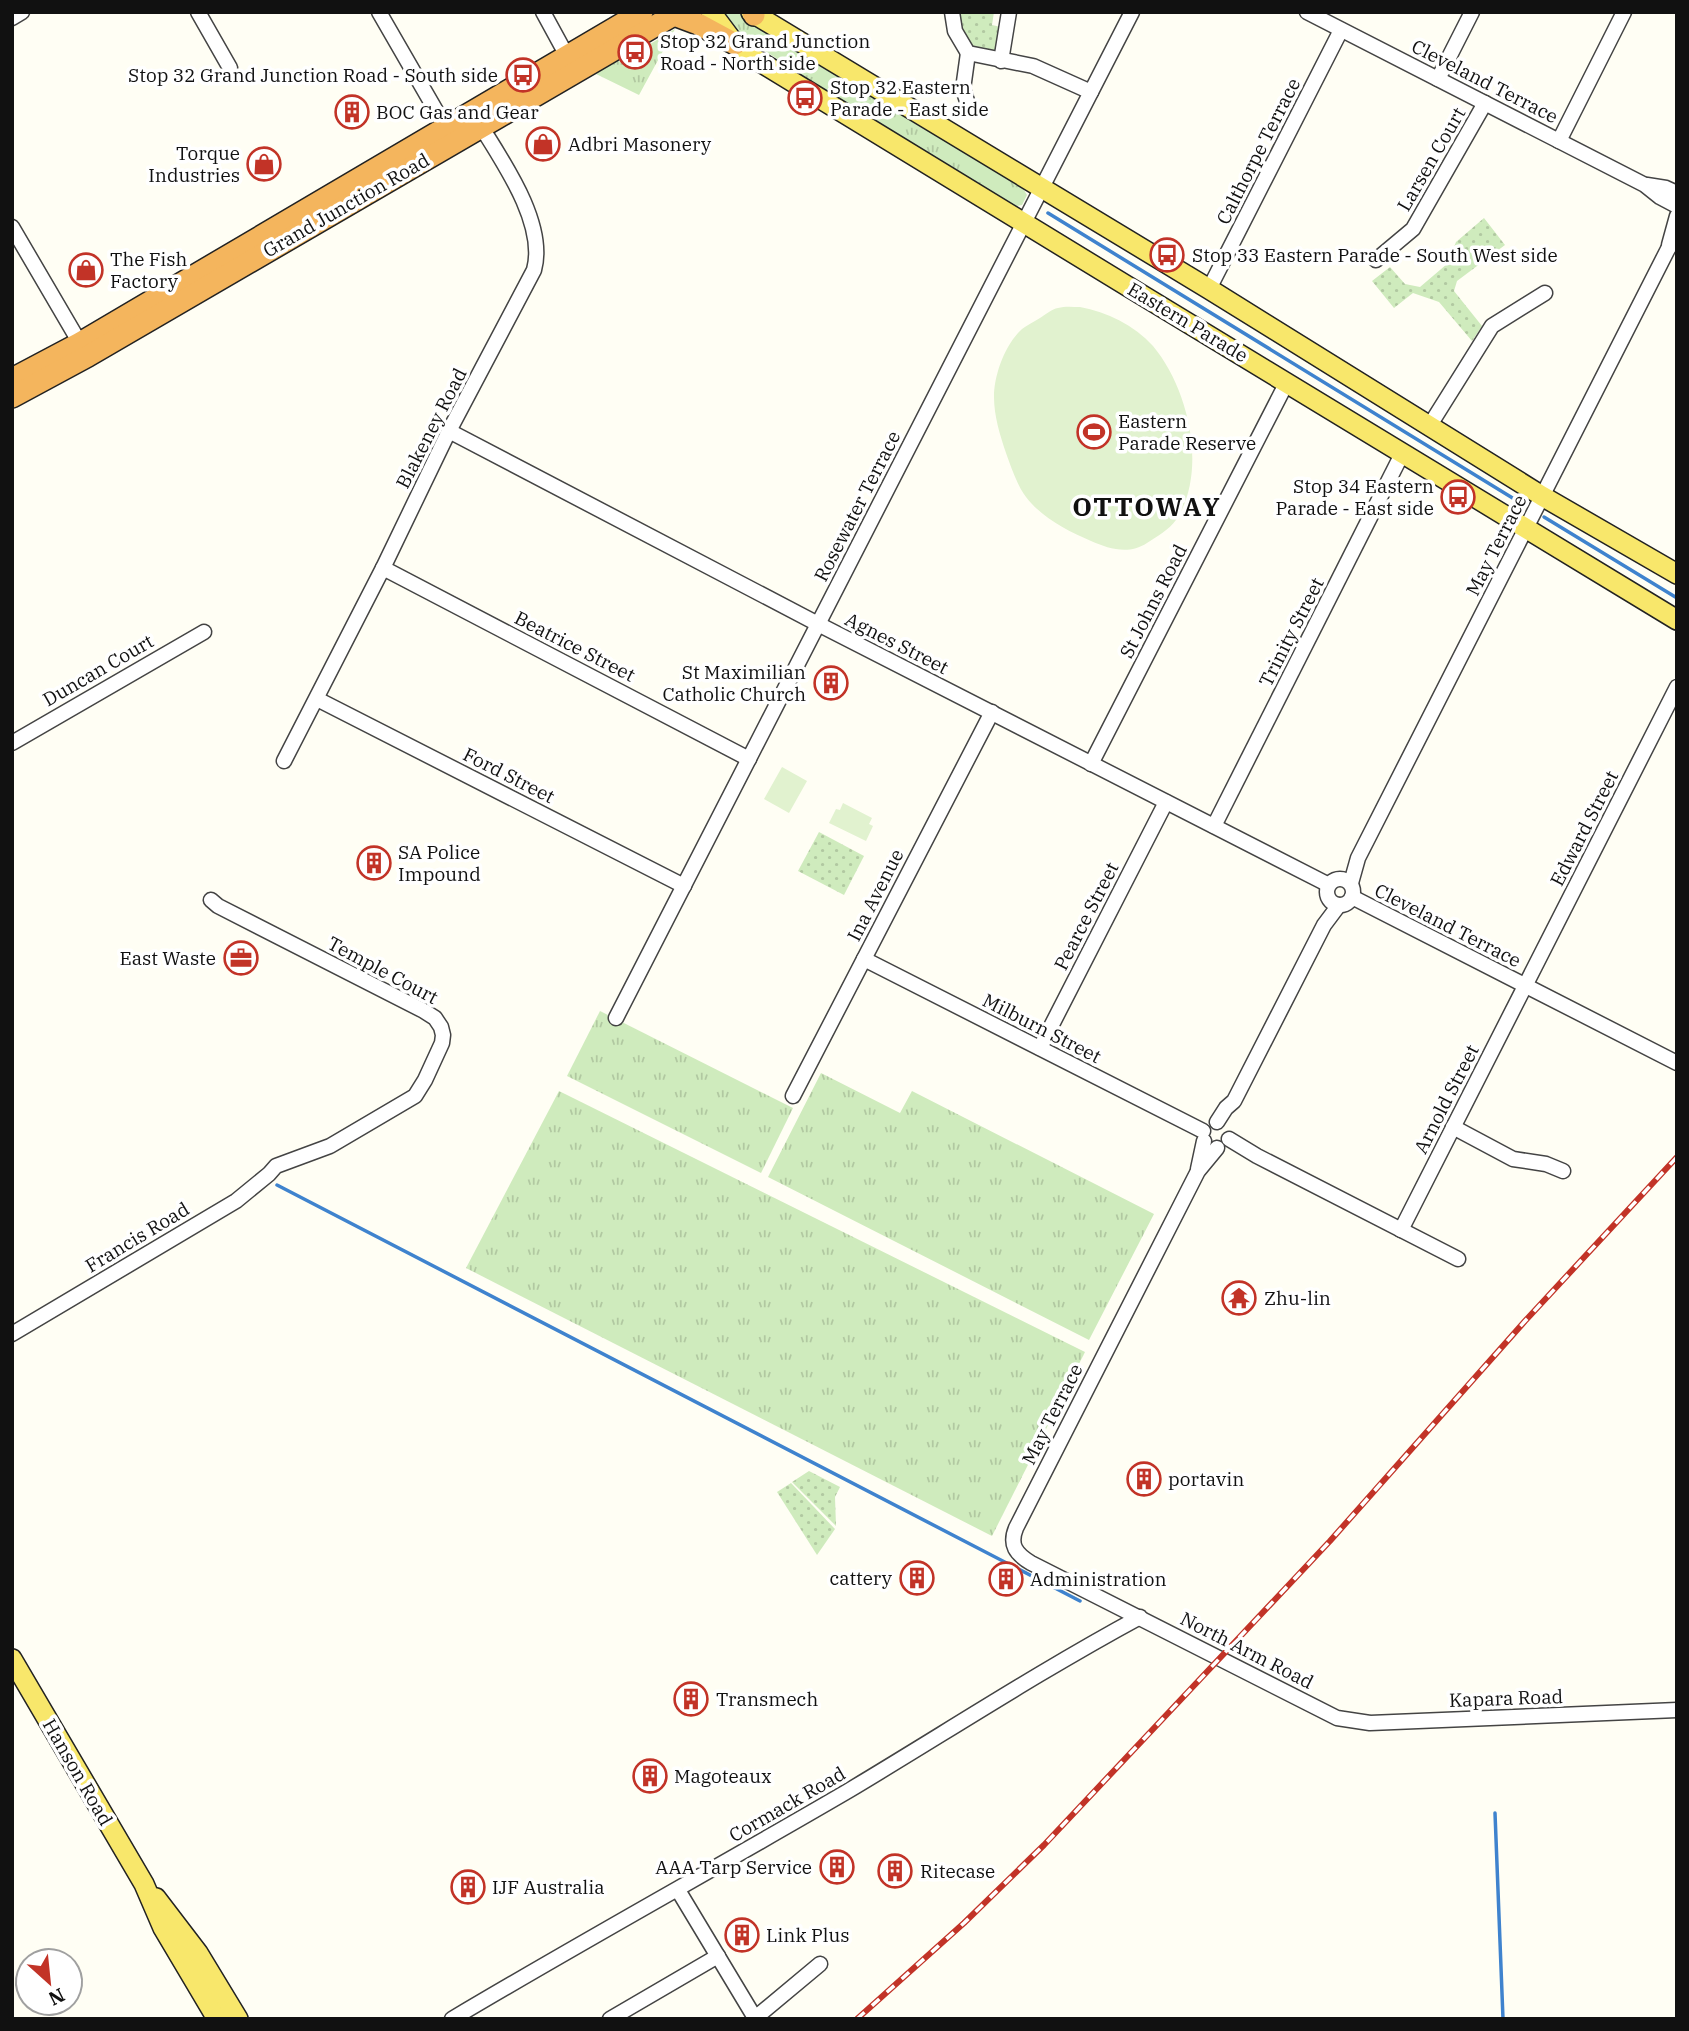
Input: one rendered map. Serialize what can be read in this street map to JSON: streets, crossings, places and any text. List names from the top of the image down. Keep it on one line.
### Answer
{"streets":{"highway":["Grand Junction Road"],"main road":["Eastern Parade","Hanson Road"],"street":["Cleveland Terrace","Calthorpe Terrace","Larsen Court","Blakeney Road","Rosewater Terrace","May Terrace","St Johns Road","Trinity Street","Agnes Street","Beatrice Street","Duncan Court","Ford Street","Edward Street","Ina Avenue","Pearce Street","Temple Court","Milburn Street","Arnold Street","Francis Road","North Arm Road","Kapara Road","Cormack Road"]},"crossings":[["Cleveland Terrace","Calthorpe Terrace"],["Cleveland Terrace","Larsen Court"],["Cleveland Terrace","May Terrace"],["Cleveland Terrace","Agnes Street"],["Cleveland Terrace","Edward Street"],["Cleveland Terrace","Arnold Street"],["Calthorpe Terrace","Eastern Parade"],["Grand Junction Road","Blakeney Road"],["Eastern Parade","Rosewater Terrace"],["Eastern Parade","May Terrace"],["Eastern Parade","St Johns Road"],["Eastern Parade","Trinity Street"],["Blakeney Road","Agnes Street"],["Blakeney Road","Beatrice Street"],["Blakeney Road","Ford Street"],["Rosewater Terrace","Agnes Street"],["Rosewater Terrace","Beatrice Street"],["Rosewater Terrace","Ford Street"],["May Terrace","Agnes Street"],["May Terrace","Milburn Street"],["May Terrace","North Arm Road"],["May Terrace","Cormack Road"],["St Johns Road","Agnes Street"],["Trinity Street","Agnes Street"],["Agnes Street","Ina Avenue"],["Agnes Street","Pearce Street"],["Edward Street","Arnold Street"],["Ina Avenue","Milburn Street"],["Pearce Street","Milburn Street"],["Temple Court","Francis Road"],["Milburn Street","Arnold Street"],["North Arm Road","Kapara Road"],["North Arm Road","Cormack Road"]],"districts":["OTTOWAY"],"places":{"bus stop":["Stop 32 Grand Junction Road - North side","Stop 32 Grand Junction Road - South side","Stop 32 Eastern Parade - East side","Stop 33 Eastern Parade - South West side","Stop 34 Eastern Parade - East side"],"building":["BOC Gas and Gear","St Maximilian Catholic Church","SA Police Impound","portavin","cattery","Administration","Transmech","Magoteaux","AAA Tarp Service","Ritecase","IJF Australia","Link Plus"],"shop":["Adbri Masonery","Torque Industries","The Fish Factory"],"sports":["Eastern Parade Reserve"],"office":["East Waste"],"temple":["Zhu-lin"]},"north":"bottom right"}
